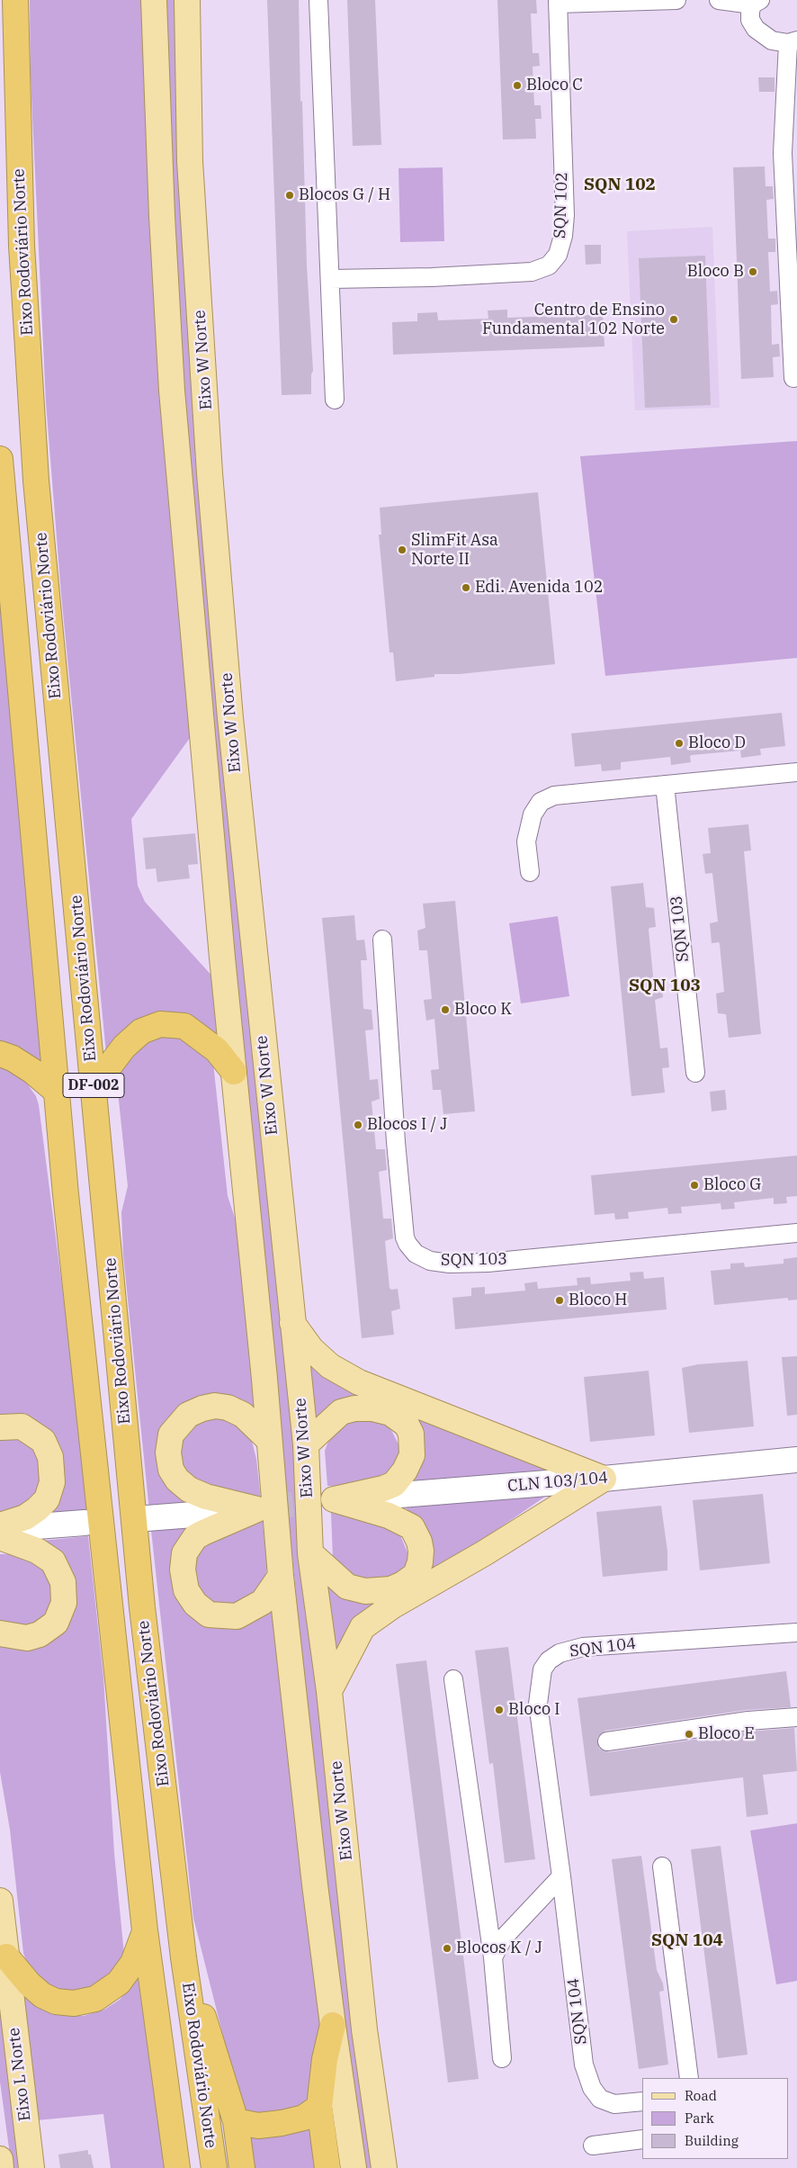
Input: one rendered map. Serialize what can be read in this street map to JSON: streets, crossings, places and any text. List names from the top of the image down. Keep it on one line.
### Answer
{"streets":{"highway":["Eixo Rodoviário Norte","DF-002"],"main road":["Eixo W Norte","Eixo L Norte"],"street":["SQN 102","SQN 103","CLN 103/104","SQN 104"]},"districts":["SQN 102","SQN 103","SQN 104"],"places":["Bloco C","Blocos G / H","Bloco B","Centro de Ensino Fundamental 102 Norte","SlimFit Asa Norte II","Edi. Avenida 102","Bloco D","Bloco K","Blocos I / J","Bloco G","Bloco H","Bloco I","Bloco E","Blocos K / J"],"legend":["Road","Park","Building"]}
